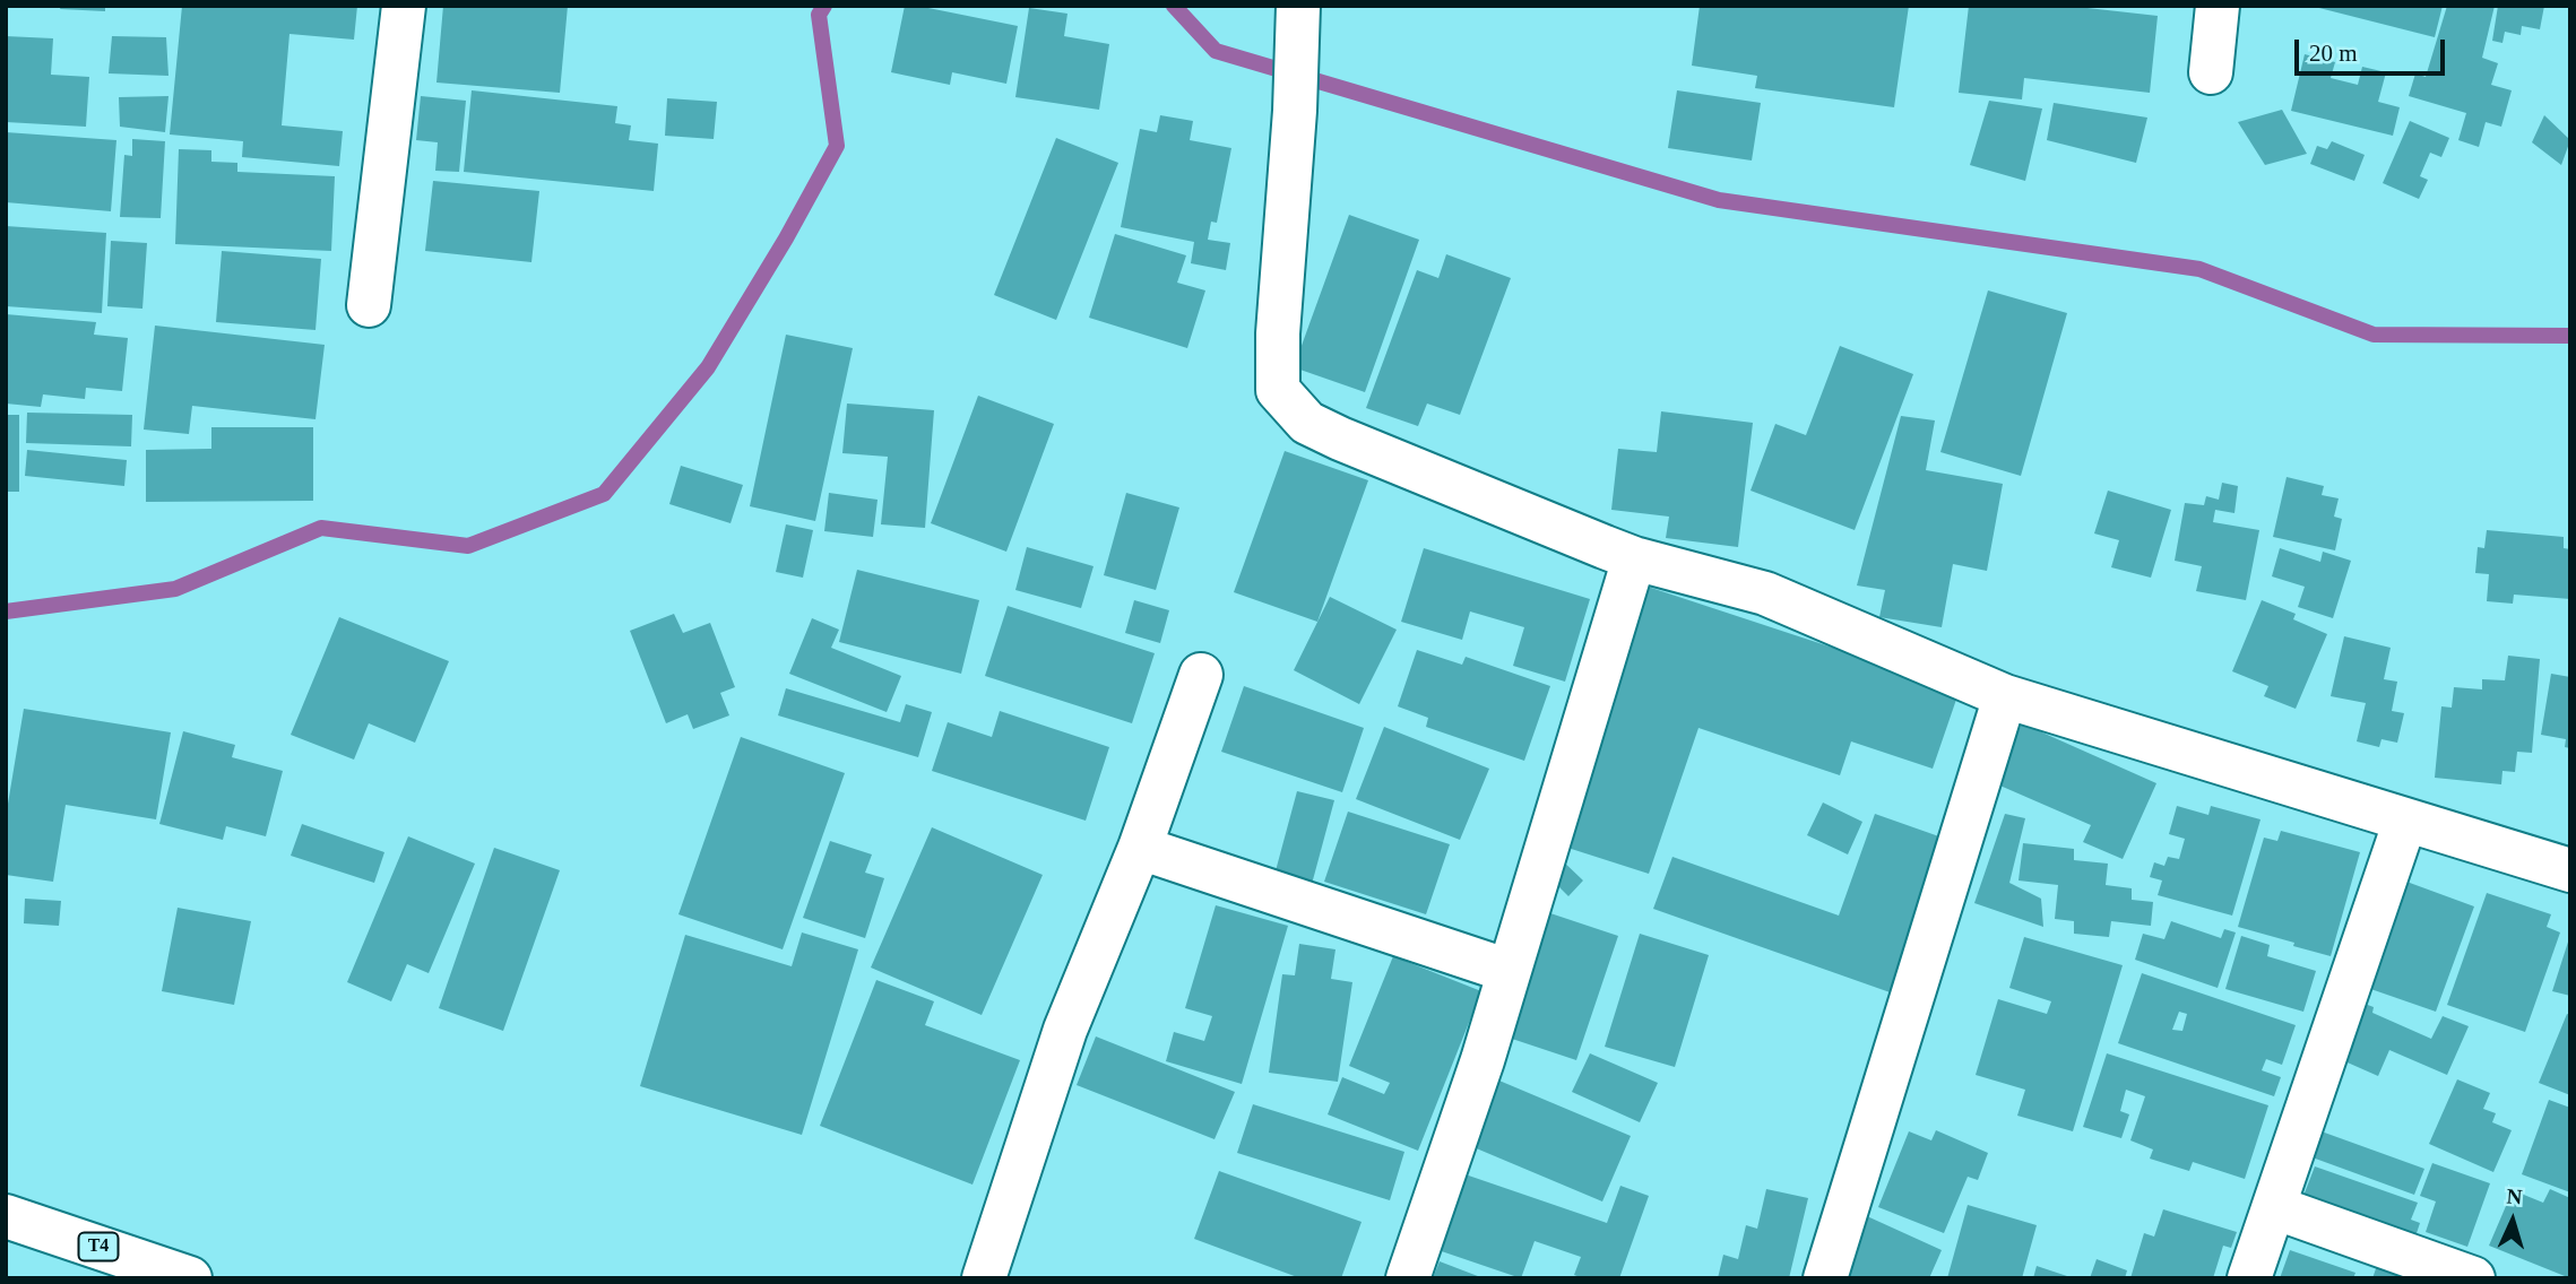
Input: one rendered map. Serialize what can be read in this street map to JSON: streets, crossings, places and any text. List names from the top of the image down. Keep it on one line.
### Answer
{"streets":{"main road":["T4"]},"scale_bar":"20 m","north":"top"}
